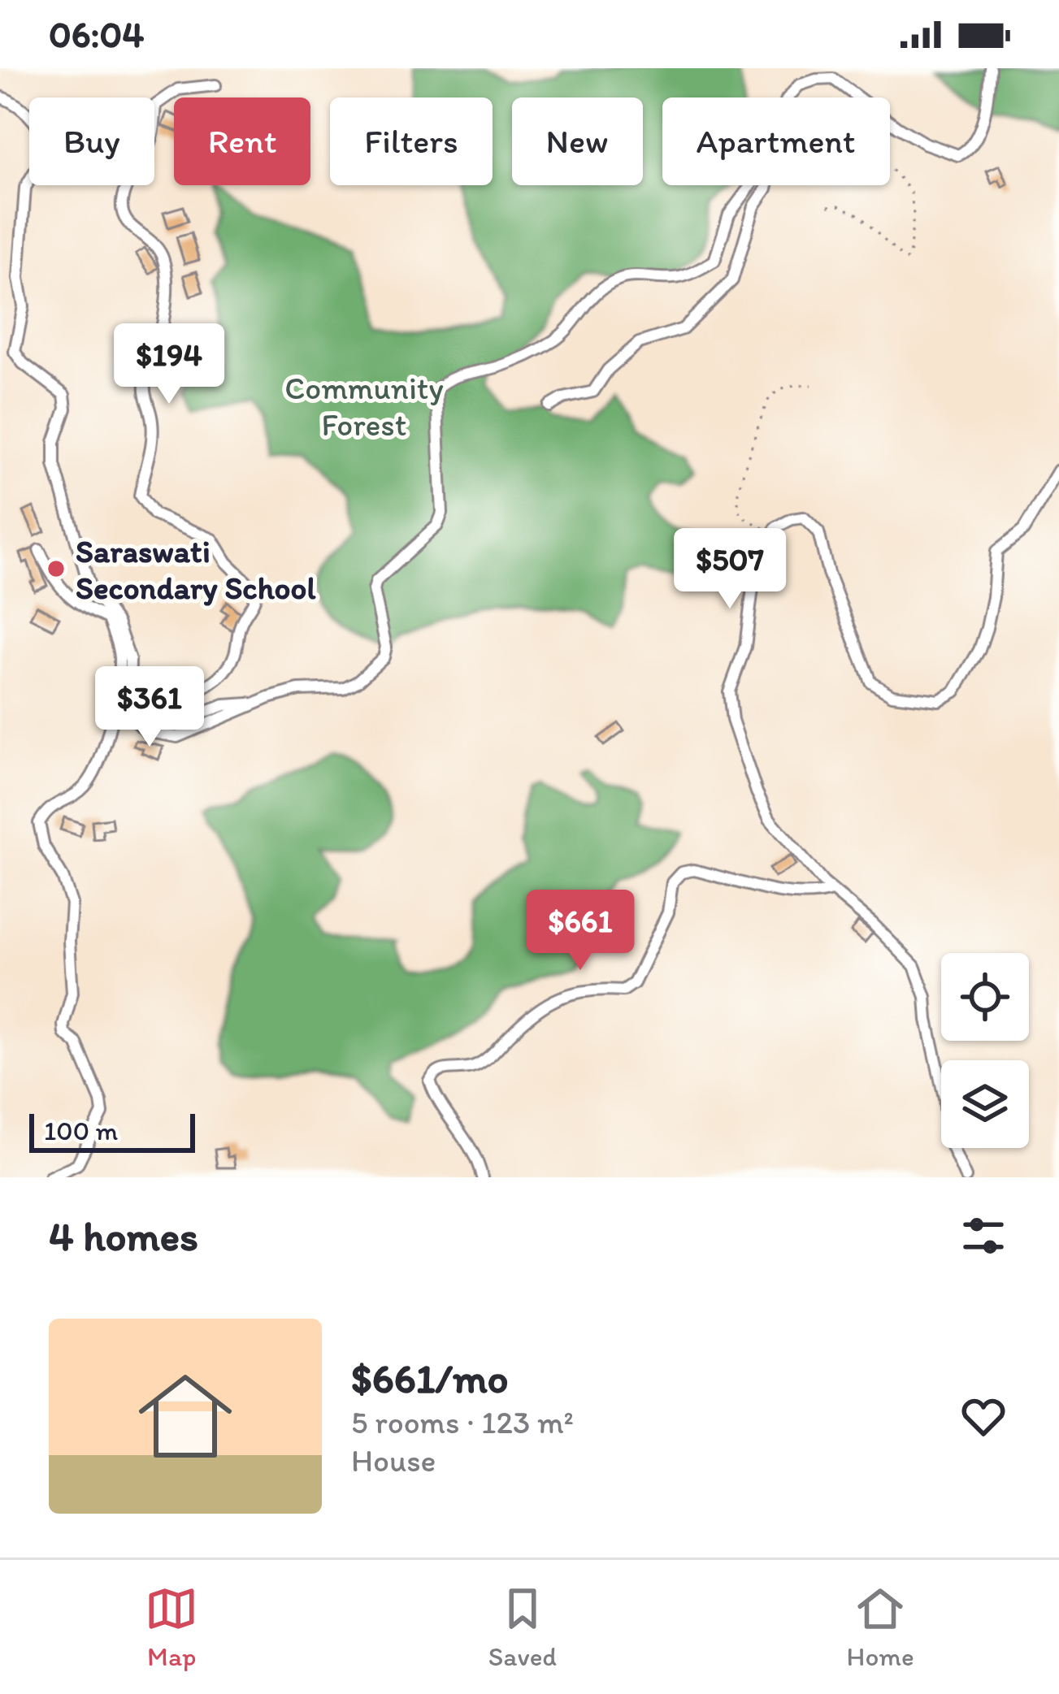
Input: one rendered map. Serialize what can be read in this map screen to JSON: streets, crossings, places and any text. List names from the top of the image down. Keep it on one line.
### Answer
{"parks":["Community Forest"],"places":["Saraswati Secondary School"],"scale_bar":"100 m","page":{"status":"06:04","chip":["Buy","Rent","Filters","New","Apartment"],"price":["$194","$507","$361","$661"],"scale":"100 m","heading":"4 homes","list":[{"name":"$661/mo","note":"5 rooms · 123 m² · House"}],"tabs":["Map","Saved","Home"]}}
